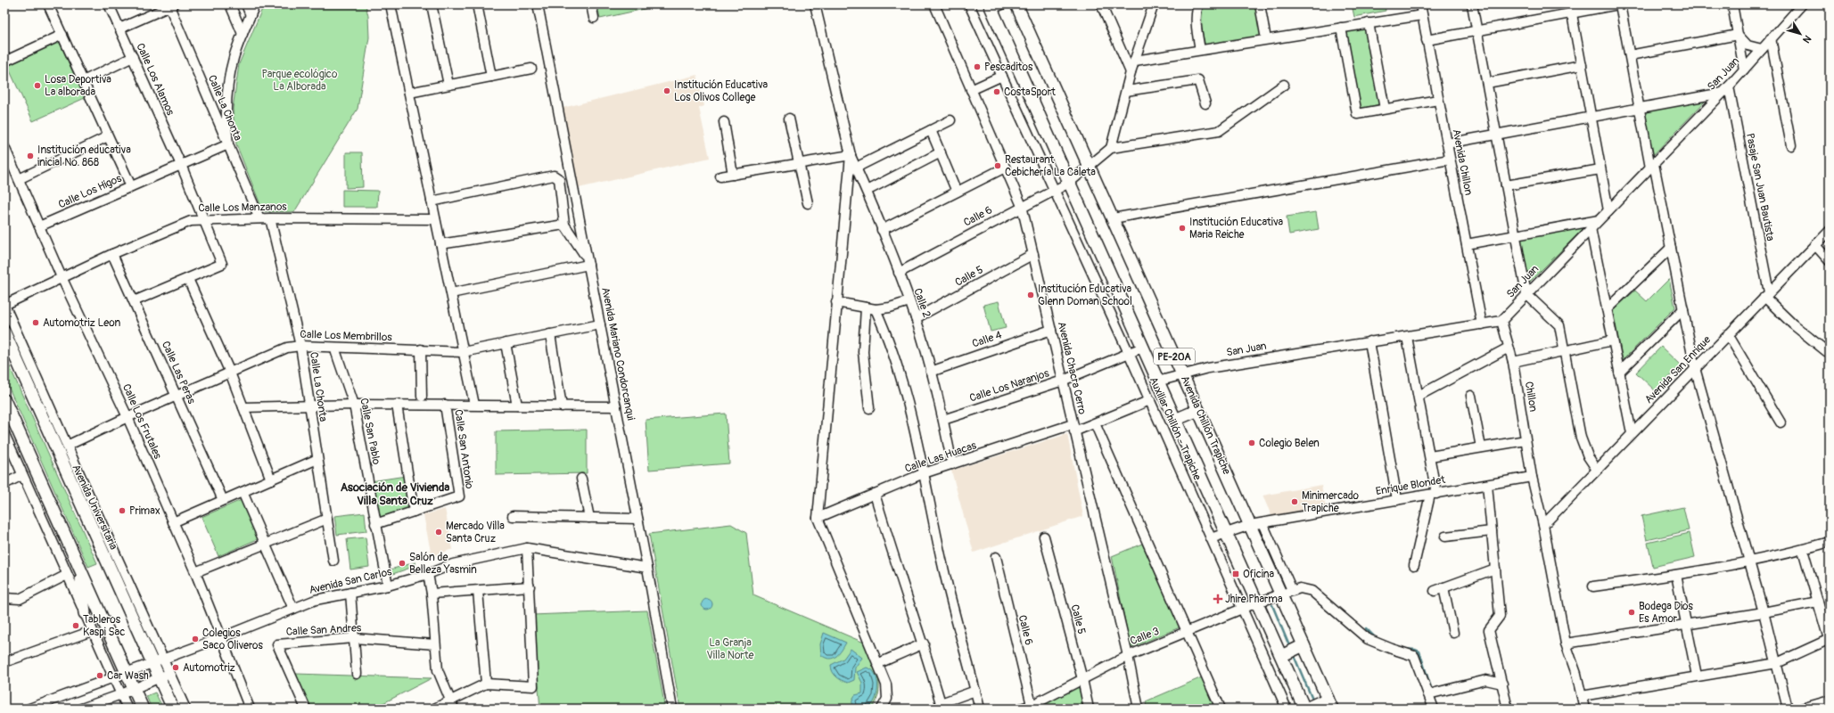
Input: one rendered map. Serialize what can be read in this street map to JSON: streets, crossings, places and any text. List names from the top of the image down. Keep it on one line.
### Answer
{"streets":{"main road":["PE-20A","Avenida Chillón Trapiche","Avenida Universitaria"],"street":["San Juan","Calle Los Alamos","Calle La Chonta","Avenida Chillon","Pasaje San Juan Bautista","Calle Los Higos","Calle Los Manzanos","Calle 6","Calle 5","Calle 2","Calle Los Membrillos","Calle 4","Avenida Mariano Condorcanqui","Avenida Chacra Cerro","Avenida San Enrique","Calle Las Peras","Calle Los Naranjos","Chillon","Calle Los Frutales","Auxiliar Chillón - Trapiche","Calle San Pablo","Calle San Antonio","Calle Las Huacas","Enrique Blondet","Avenida San Carlos","Calle San Andres","Calle 3"]},"crossings":[["San Juan","Avenida Chillon"],["San Juan","Pasaje San Juan Bautista"],["San Juan","PE-20A"],["San Juan","Chillon"],["San Juan","Avenida Chillón Trapiche"],["Calle Los Alamos","Calle Los Higos"],["Calle Los Alamos","Calle Los Manzanos"],["Calle La Chonta","Calle Los Higos"],["Calle La Chonta","Calle Los Manzanos"],["Calle La Chonta","Calle Los Membrillos"],["Pasaje San Juan Bautista","Avenida San Enrique"],["Calle Los Higos","Calle Los Frutales"],["Calle Los Manzanos","Calle Las Peras"],["Calle Los Manzanos","Calle Los Frutales"],["Calle Los Manzanos","Avenida Universitaria"],["Calle 6","Calle 2"],["Calle 6","PE-20A"],["Calle 6","Avenida Chacra Cerro"],["Calle 6","Avenida Chillón Trapiche"],["Calle 6","Auxiliar Chillón - Trapiche"],["Calle 6","Calle 3"],["Calle 5","Calle 2"],["Calle 5","Avenida Chacra Cerro"],["Calle 5","Calle 3"],["Calle 2","Calle 4"],["Calle 2","Calle Los Naranjos"],["Calle 2","Calle Las Huacas"],["Calle Los Membrillos","Avenida Mariano Condorcanqui"],["Calle Los Membrillos","Calle Las Peras"],["Calle Los Membrillos","Calle Los Frutales"],["Calle Los Membrillos","Calle San Pablo"],["Calle Los Membrillos","Avenida Universitaria"],["Calle 4","Avenida Chacra Cerro"],["Avenida Mariano Condorcanqui","Avenida San Carlos"],["PE-20A","Calle Los Naranjos"],["PE-20A","Enrique Blondet"],["PE-20A","Calle 3"],["Avenida Chacra Cerro","Calle Los Naranjos"],["Avenida Chacra Cerro","Calle Las Huacas"],["Avenida Chacra Cerro","Calle 3"],["Avenida San Enrique","Chillon"],["Calle Los Naranjos","Auxiliar Chillón - Trapiche"],["Chillon","Enrique Blondet"],["Calle Los Frutales","Avenida San Carlos"],["Avenida Chillón Trapiche","Enrique Blondet"],["Avenida Chillón Trapiche","Calle 3"],["Auxiliar Chillón - Trapiche","Calle Las Huacas"],["Auxiliar Chillón - Trapiche","Enrique Blondet"],["Auxiliar Chillón - Trapiche","Calle 3"],["Calle San Pablo","Avenida San Carlos"],["Avenida Universitaria","Avenida San Carlos"]],"districts":["Asociación de Vivienda Villa Santa Cruz"],"parks":["Parque ecológico La Alborada","La Granja Villa Norte"],"places":{"other":["Pescaditos","Losa Deportiva La alborada","Institución Educativa Los Olivos College","CostaSport","Institución educativa inicial No. 868","Restaurant Cebichería La Caleta","Institución Educativa Maria Reiche","Institución Educativa Glenn Doman School","Automotriz Leon","Colegio Belen","Minimercado Trapiche","Primax","Mercado Villa Santa Cruz","Salón de Belleza Yasmin","Bodega Dios Es Amor","Tableros Kaspi Sac","Colegios Saco Oliveros","Automotriz","Car Wash"],"transit":["Oficina"],"health":["Jhire Pharma"]},"north":"bottom right"}
